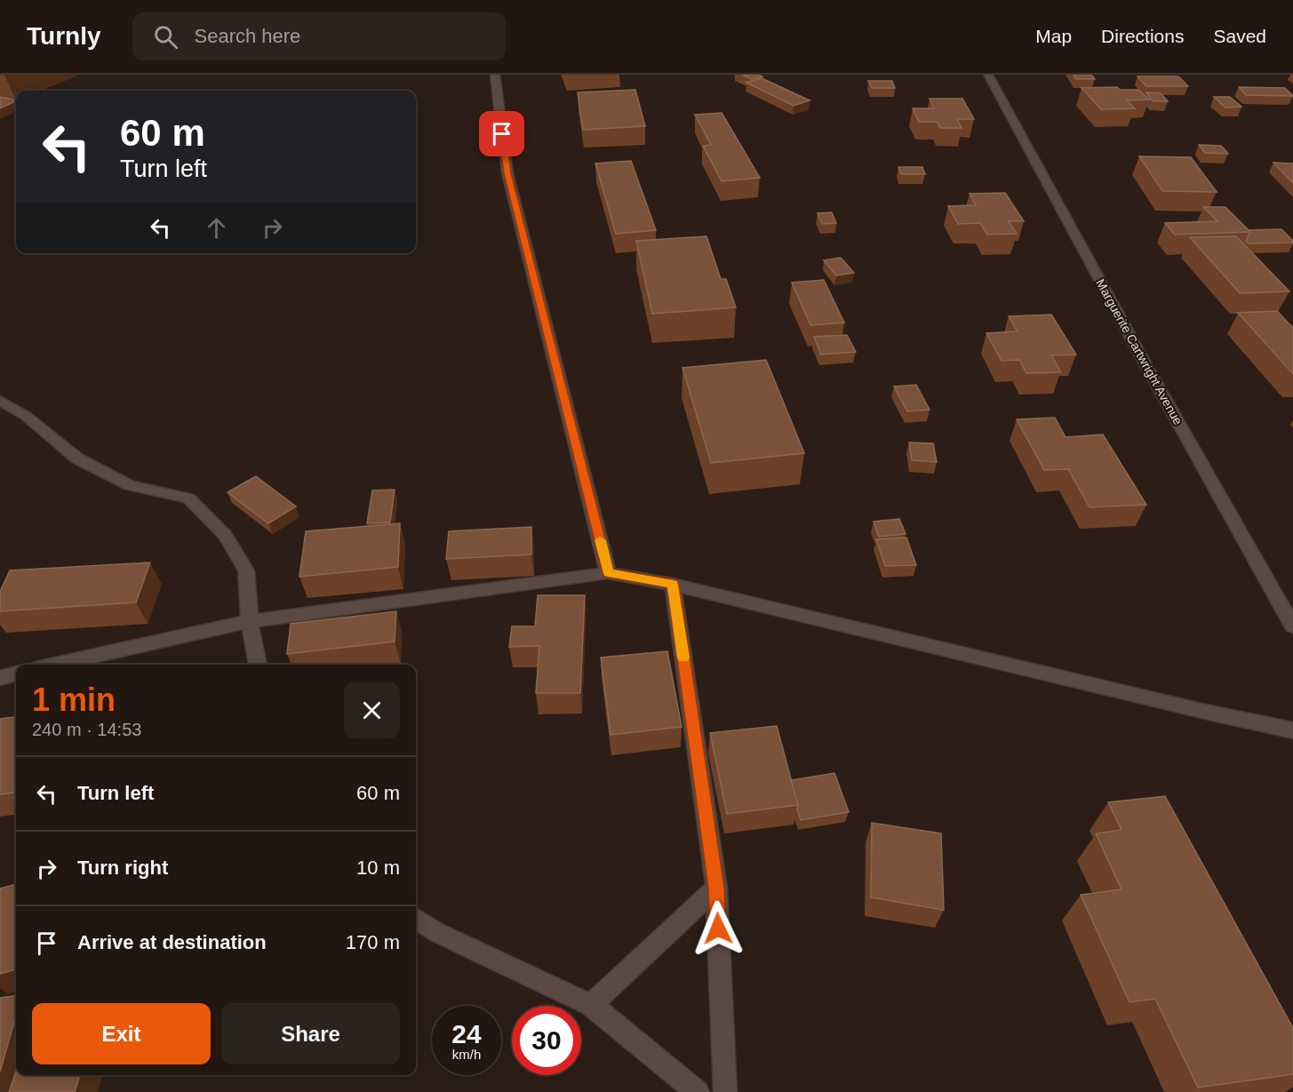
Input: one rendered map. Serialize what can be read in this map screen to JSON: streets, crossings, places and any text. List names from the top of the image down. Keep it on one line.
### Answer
{"streets":{"street":["Marguerite Cartwright Avenue"]},"page":{"header":"Turnly","search":"Search here","nav":["Map","Directions","Saved"],"turn":["60 m","Turn left"],"heading":["1 min","240 m · 14:53"],"list":[{"name":"Turn left","value":"60 m"},{"name":"Turn right","value":"10 m"},{"name":"Arrive at destination","value":"170 m"}],"buttons":["Exit","Share"],"speed":"24 km/h","limit":"30"}}
